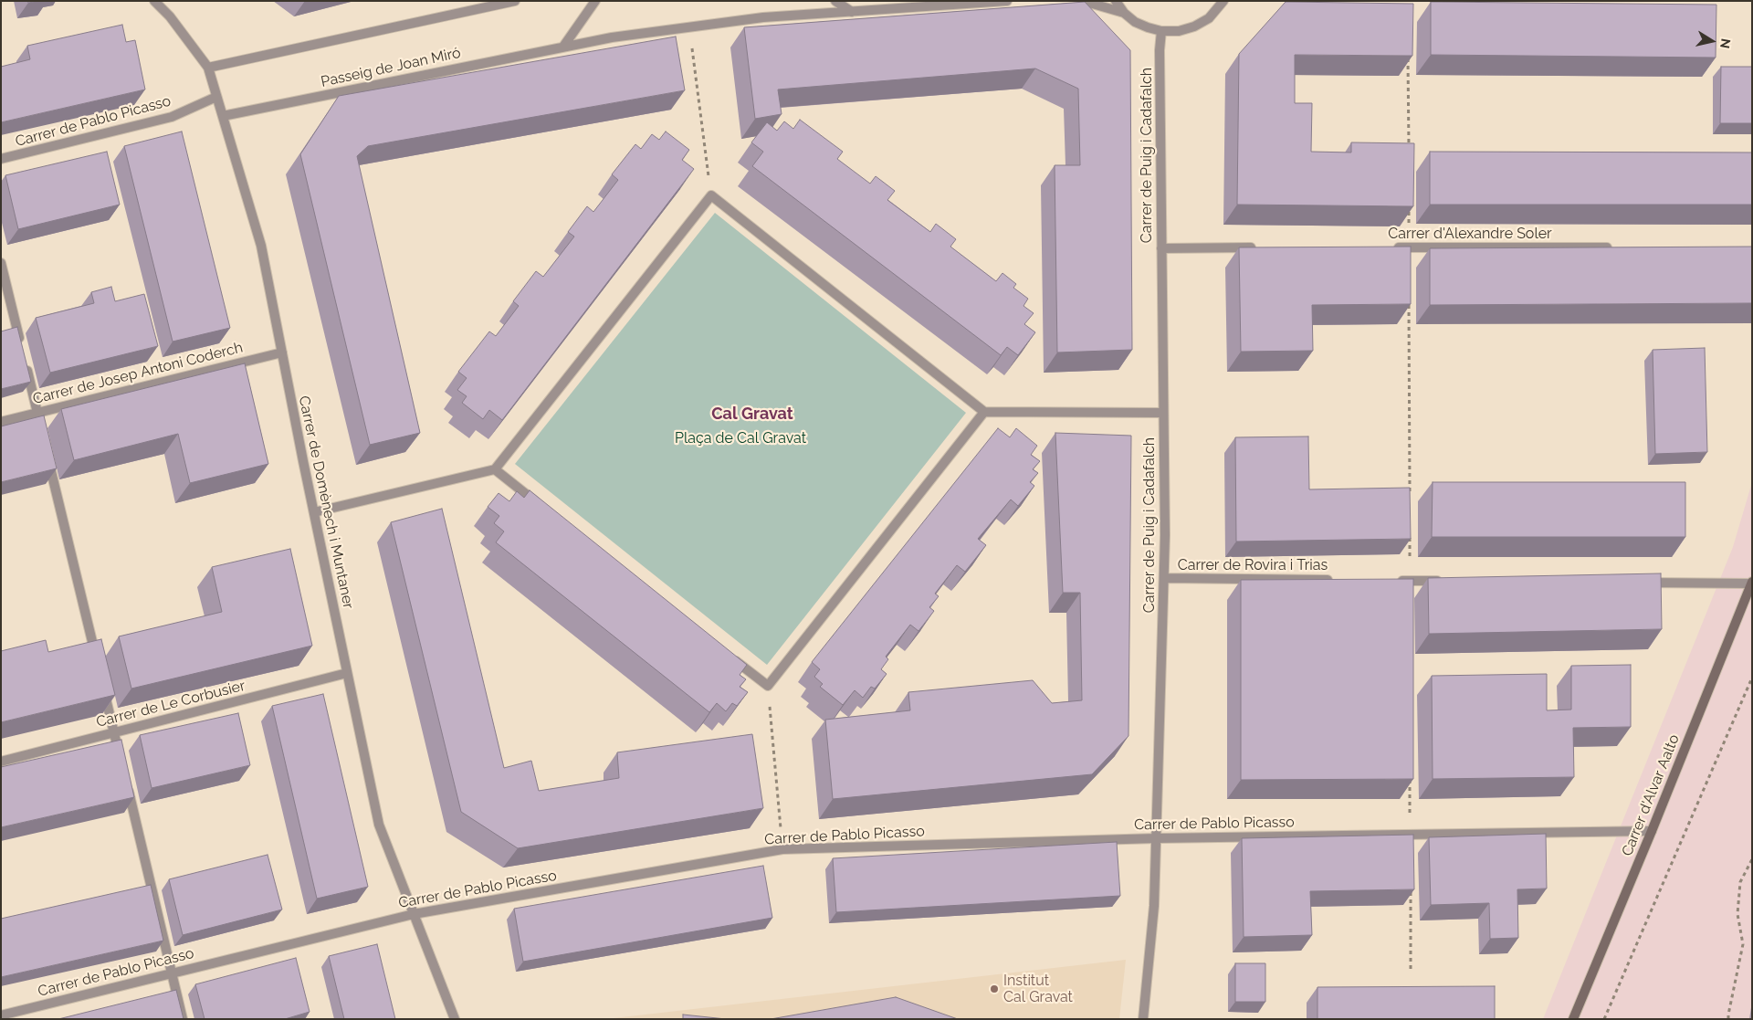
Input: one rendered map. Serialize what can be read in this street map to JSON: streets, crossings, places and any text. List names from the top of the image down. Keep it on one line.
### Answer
{"streets":{"street":["Passeig de Joan Miró","Carrer de Pablo Picasso","Carrer de Puig i Cadafalch","Carrer d'Alexandre Soler","Carrer de Josep Antoni Coderch","Carrer de Domènech i Muntaner","Carrer de Rovira i Trias","Carrer de Le Corbusier","Carrer d'Alvar Aalto"]},"crossings":[["Passeig de Joan Miró","Carrer de Domènech i Muntaner"],["Carrer de Pablo Picasso","Carrer de Puig i Cadafalch"],["Carrer de Pablo Picasso","Carrer de Domènech i Muntaner"],["Carrer de Pablo Picasso","Carrer d'Alvar Aalto"],["Carrer de Puig i Cadafalch","Carrer de Rovira i Trias"],["Carrer de Josep Antoni Coderch","Carrer de Domènech i Muntaner"],["Carrer de Domènech i Muntaner","Carrer de Le Corbusier"]],"districts":["Cal Gravat"],"parks":["Plaça de Cal Gravat"],"places":["Institut Cal Gravat"],"north":"right"}
